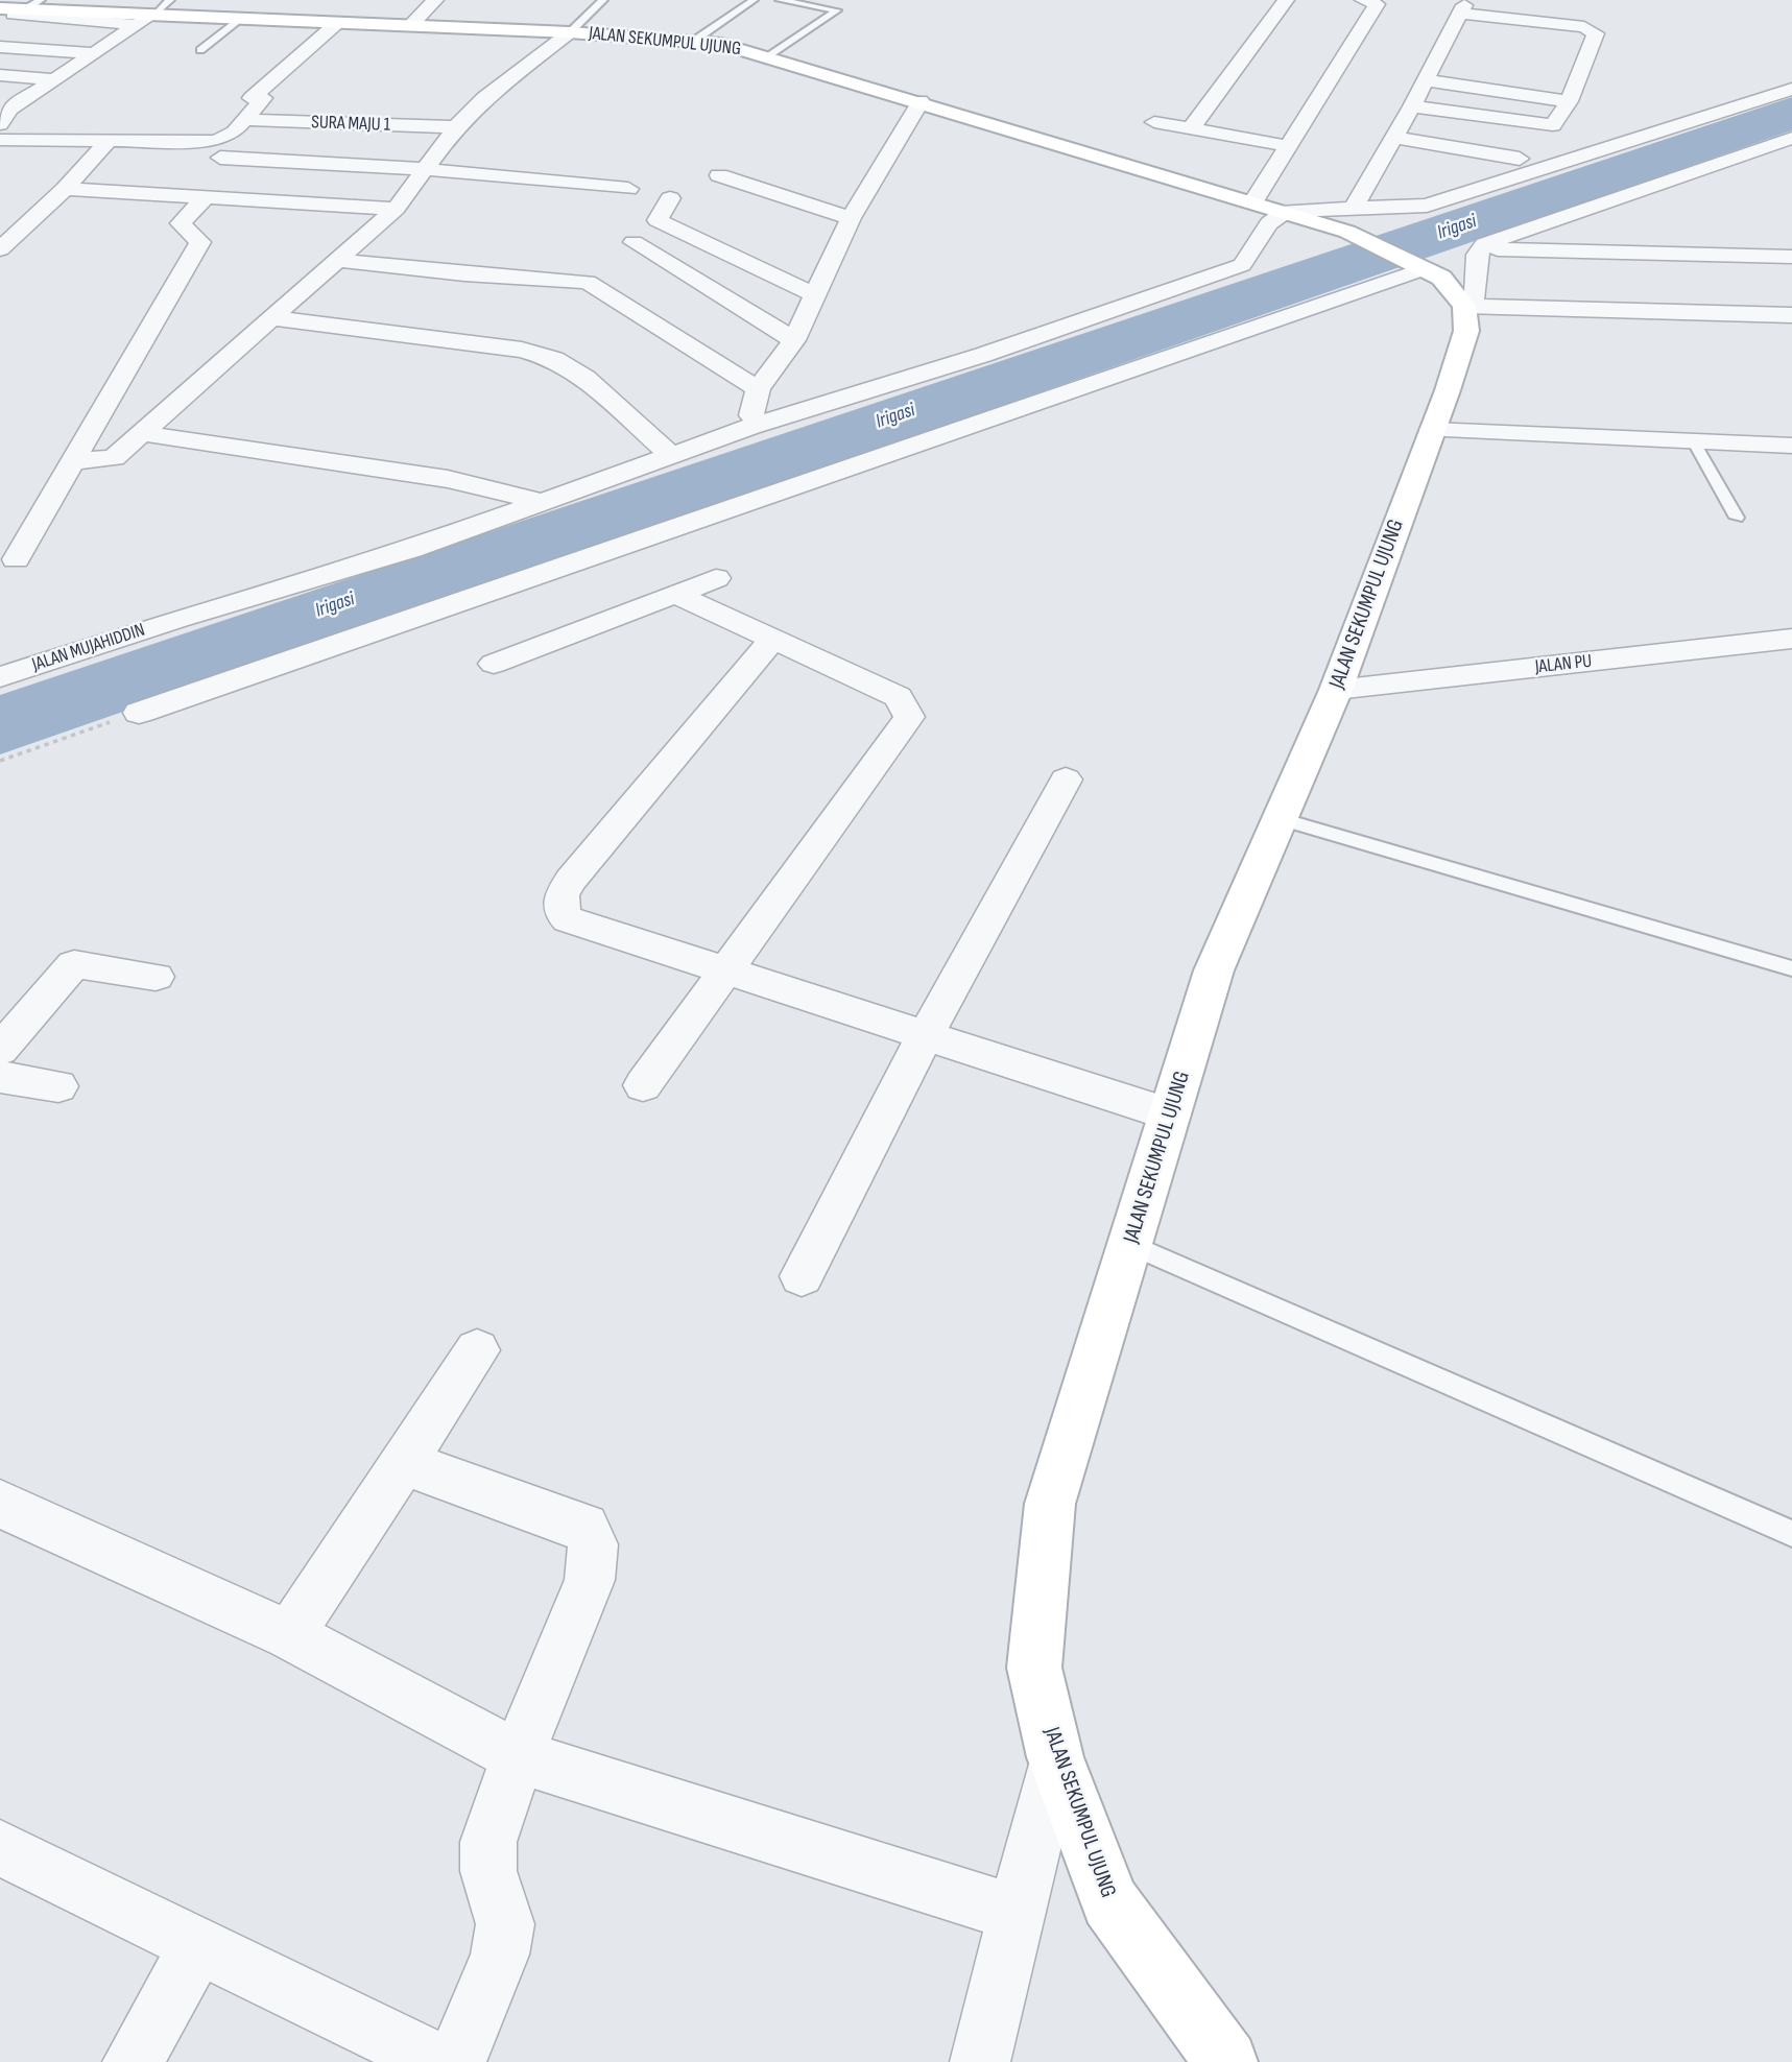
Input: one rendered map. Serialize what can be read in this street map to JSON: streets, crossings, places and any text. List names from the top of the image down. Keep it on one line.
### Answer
{"streets":{"main road":["JALAN SEKUMPUL UJUNG"],"street":["SURA MAJU 1","JALAN MUJAHIDDIN","JALAN PU"]},"crossings":[["JALAN SEKUMPUL UJUNG","JALAN MUJAHIDDIN"],["JALAN SEKUMPUL UJUNG","JALAN PU"]],"water":["Irigasi"]}
